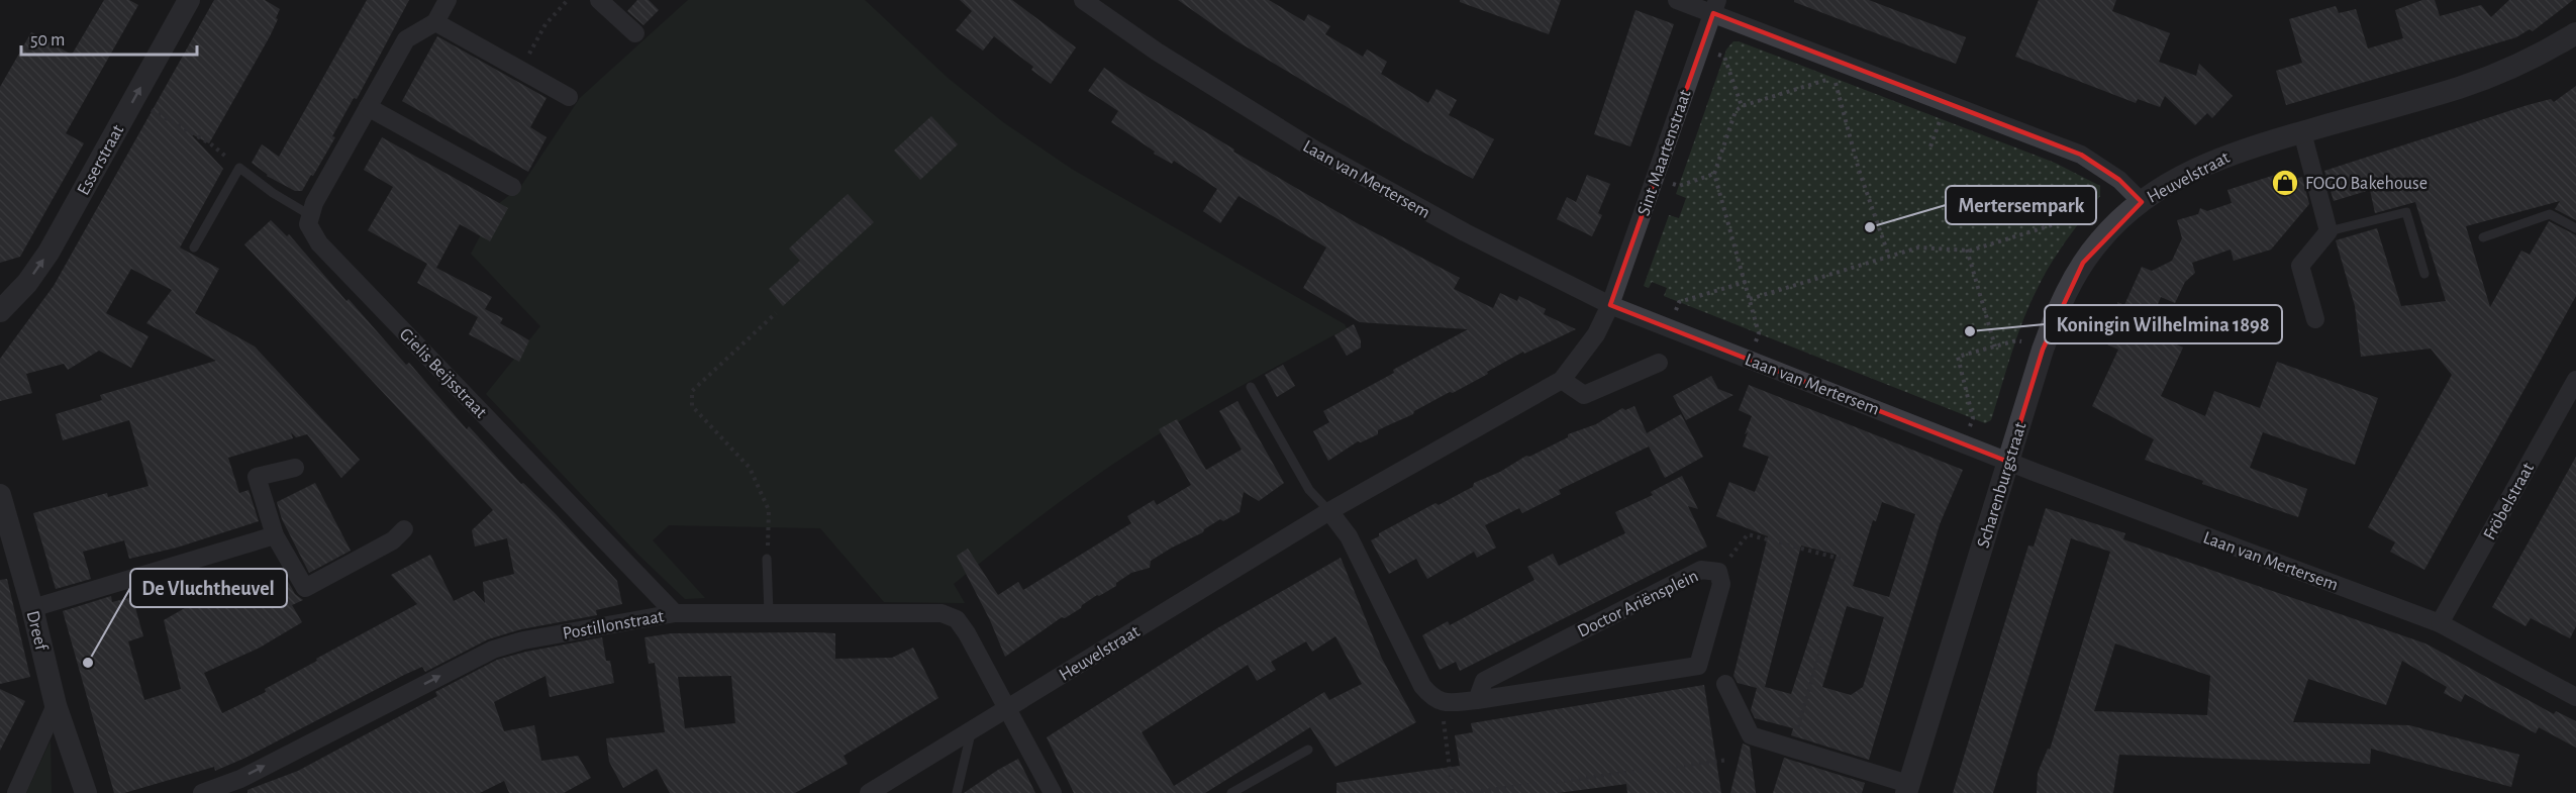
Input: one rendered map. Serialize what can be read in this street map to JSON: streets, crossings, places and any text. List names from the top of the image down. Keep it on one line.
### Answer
{"streets":{"street":["Sint Maartenstraat","Esserstraat","Heuvelstraat","Laan van Mertersem","Gielis Beijsstraat","Scharenburgstraat","Fröbelstraat","Doctor Ariënsplein","Postillonstraat","Dreef"]},"crossings":[["Sint Maartenstraat","Heuvelstraat"],["Sint Maartenstraat","Laan van Mertersem"],["Heuvelstraat","Laan van Mertersem"],["Heuvelstraat","Scharenburgstraat"],["Heuvelstraat","Postillonstraat"],["Laan van Mertersem","Scharenburgstraat"],["Laan van Mertersem","Fröbelstraat"],["Gielis Beijsstraat","Postillonstraat"]],"one_way":["Esserstraat","Postillonstraat"],"places":{"shop":["FOGO Bakehouse"],"other":["Mertersempark","Koningin Wilhelmina 1898","De Vluchtheuvel"]},"scale_bar":"50 m"}
